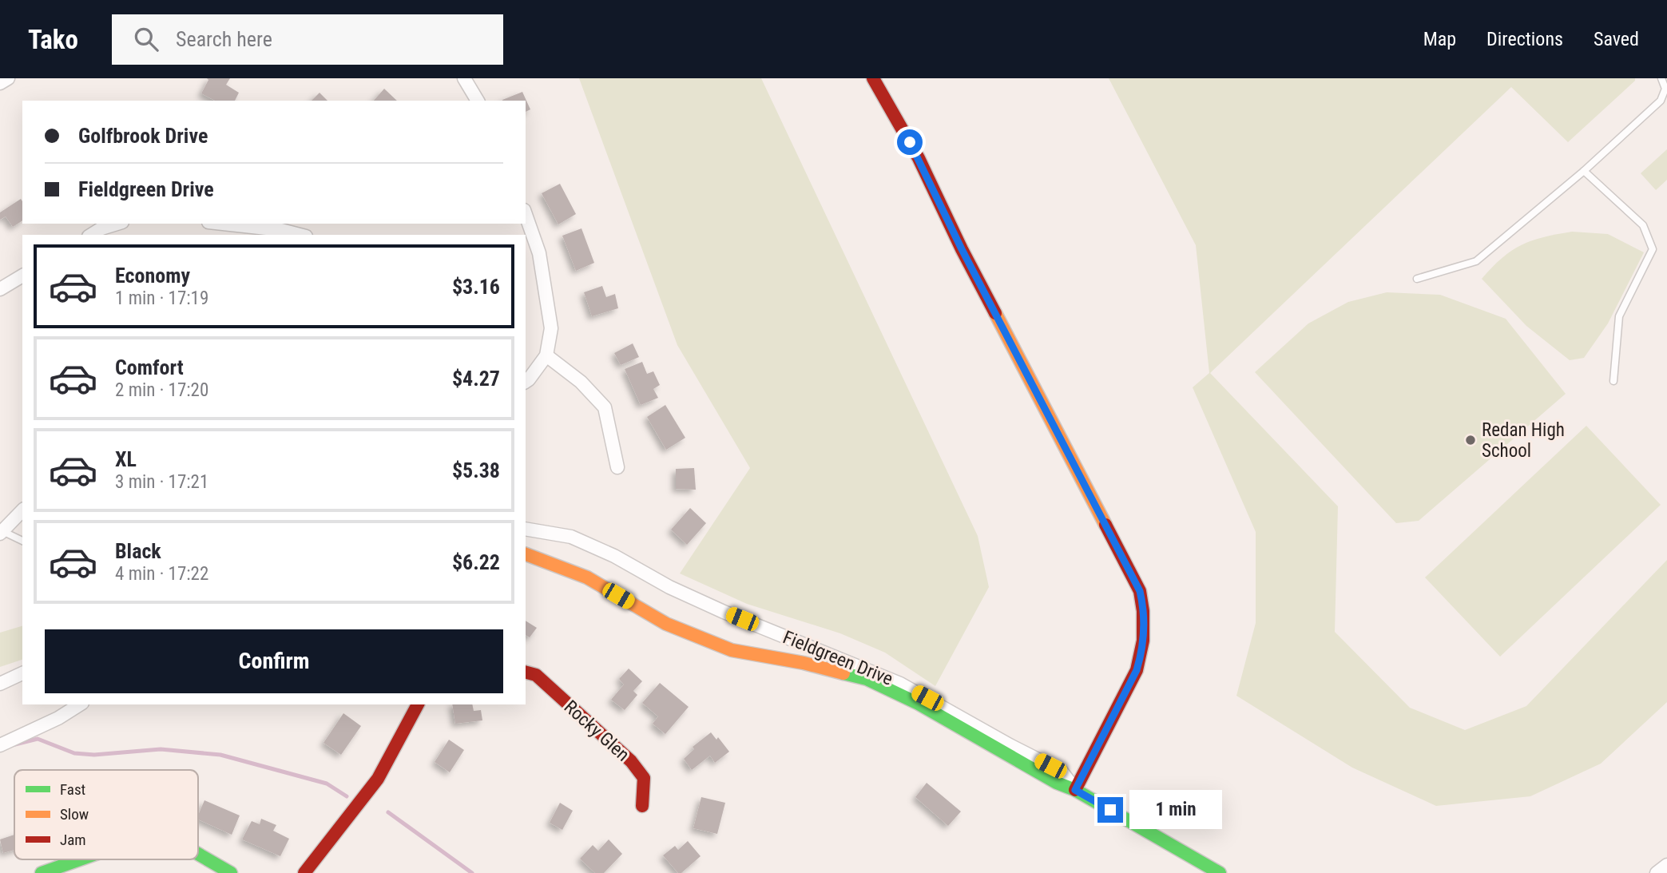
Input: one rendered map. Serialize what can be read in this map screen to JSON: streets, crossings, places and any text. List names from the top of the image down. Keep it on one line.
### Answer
{"streets":{"street":["Fieldgreen Drive","Rocky Glen"]},"places":["Redan High School"],"legend":["Fast","Slow","Jam"],"page":{"header":"Tako","search":"Search here","nav":["Map","Directions","Saved"],"banner":["Golfbrook Drive","Fieldgreen Drive"],"list":[{"name":"Economy","note":"1 min · 17:19","value":"$3.16"},{"name":"Comfort","note":"2 min · 17:20","value":"$4.27"},{"name":"XL","note":"3 min · 17:21","value":"$5.38"},{"name":"Black","note":"4 min · 17:22","value":"$6.22"}],"buttons":"Confirm","bubble":"1 min"}}
